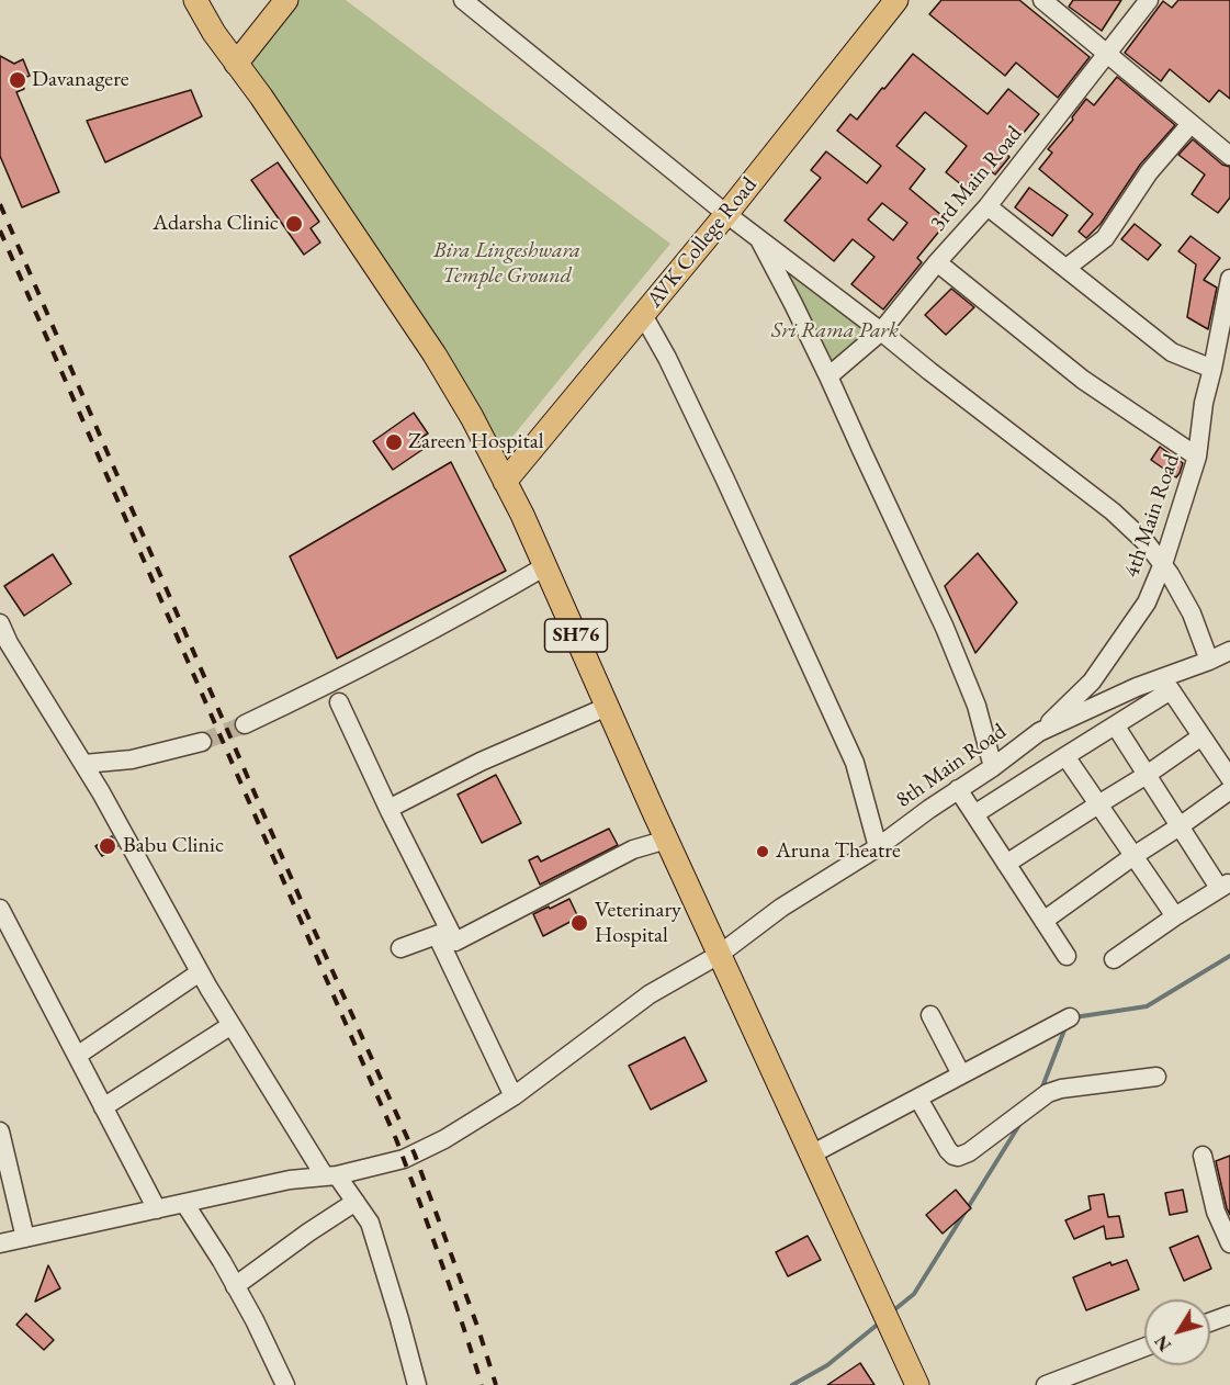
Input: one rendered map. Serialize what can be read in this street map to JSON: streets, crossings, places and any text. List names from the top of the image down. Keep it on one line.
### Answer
{"streets":{"main road":["AVK College Road","SH76"],"street":["3rd Main Road","4th Main Road","8th Main Road"]},"crossings":[["AVK College Road","SH76"],["4th Main Road","8th Main Road"],["SH76","8th Main Road"]],"parks":["Bira Lingeshwara Temple Ground","Sri Rama Park"],"places":["Davanagere","Adarsha Clinic","Zareen Hospital","Babu Clinic","Aruna Theatre","Veterinary Hospital"],"north":"bottom left"}
